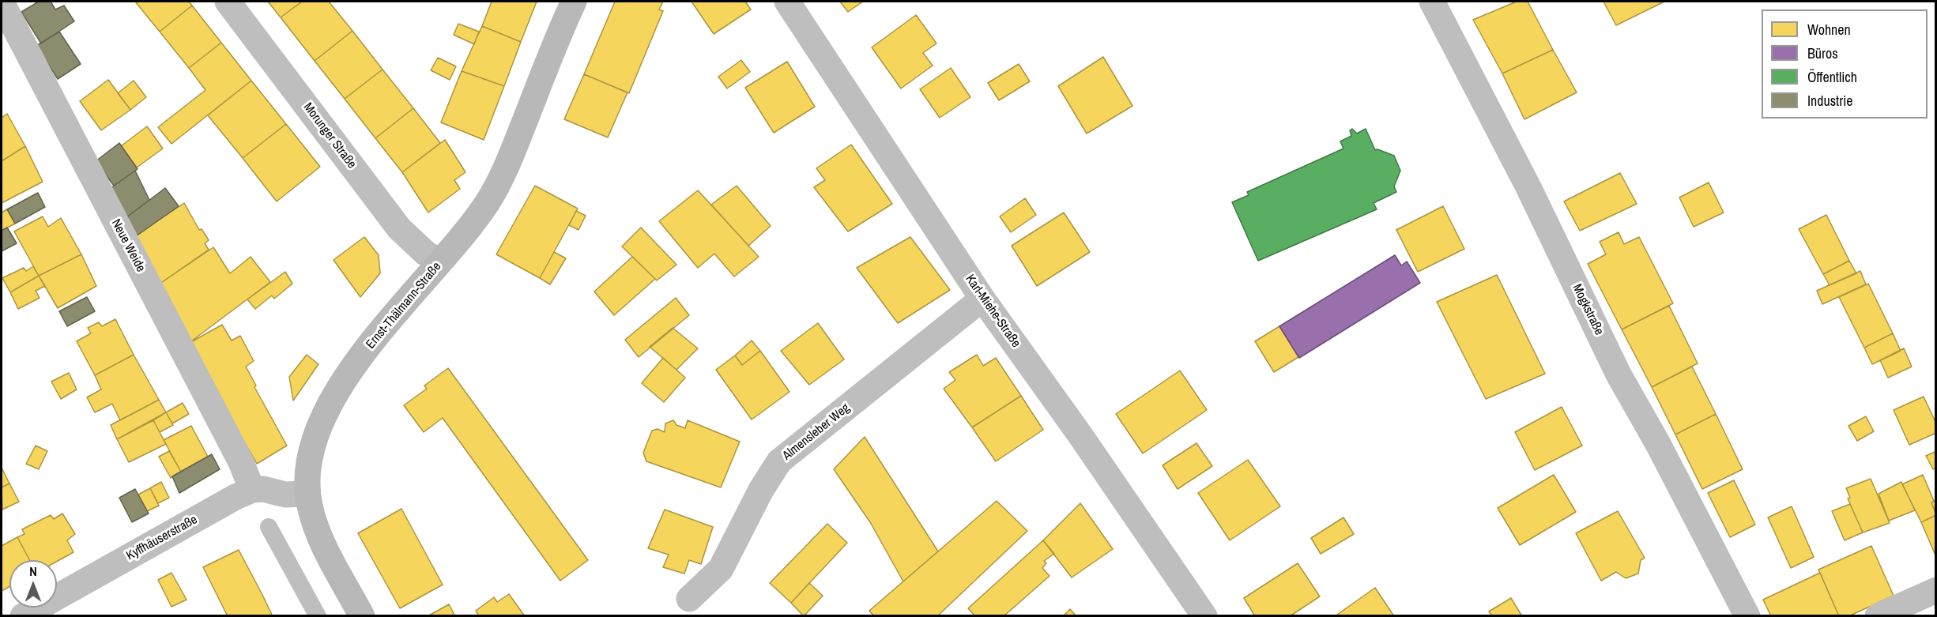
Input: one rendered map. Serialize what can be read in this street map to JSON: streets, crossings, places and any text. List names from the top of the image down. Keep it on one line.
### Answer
{"streets":{"street":["Morunger Straße","Neue Weide","Ernst-Thälmann-Straße","Mogkstraße","Karl-Miehe-Straße","Almensleber Weg","Kyffhäuserstraße"]},"crossings":[["Morunger Straße","Ernst-Thälmann-Straße"],["Neue Weide","Kyffhäuserstraße"],["Karl-Miehe-Straße","Almensleber Weg"]],"legend":["Wohnen","Büros","Öffentlich","Industrie"],"north":"top"}
